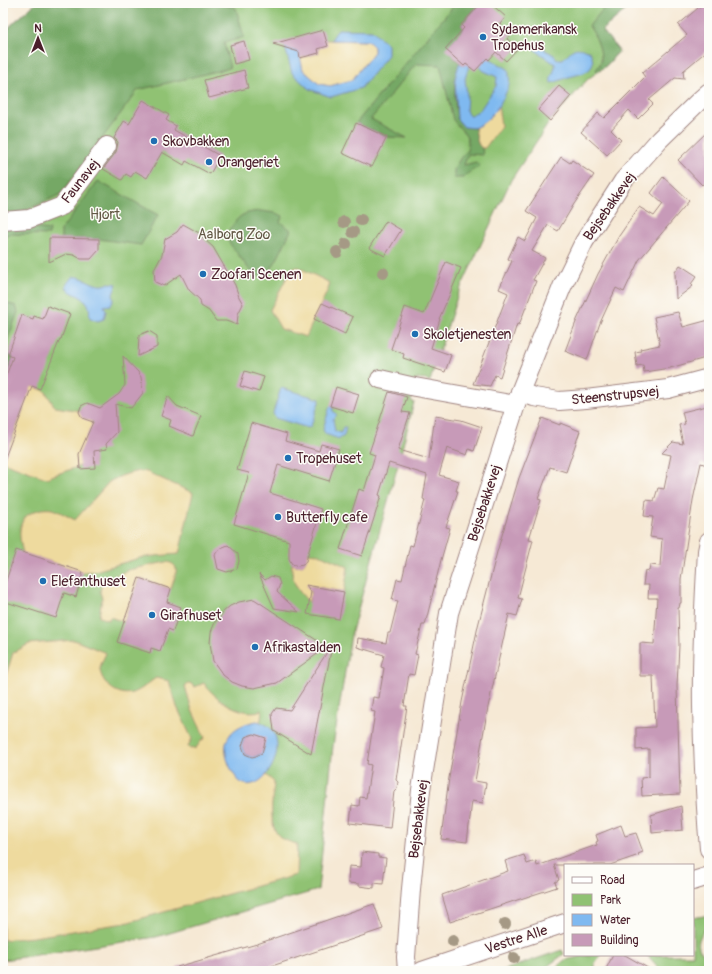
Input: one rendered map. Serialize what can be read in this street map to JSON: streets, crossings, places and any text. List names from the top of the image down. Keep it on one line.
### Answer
{"streets":{"street":["Faunavej","Bejsebakkevej","Steenstrupsvej","Vestre Alle"]},"crossings":[["Bejsebakkevej","Steenstrupsvej"]],"parks":["Hjort","Aalborg Zoo"],"places":["Sydamerikansk Tropehus","Skovbakken","Orangeriet","Zoofari Scenen","Skoletjenesten","Tropehuset","Butterfly cafe","Elefanthuset","Girafhuset","Afrikastalden"],"legend":["Road","Park","Water","Building"],"north":"top"}
